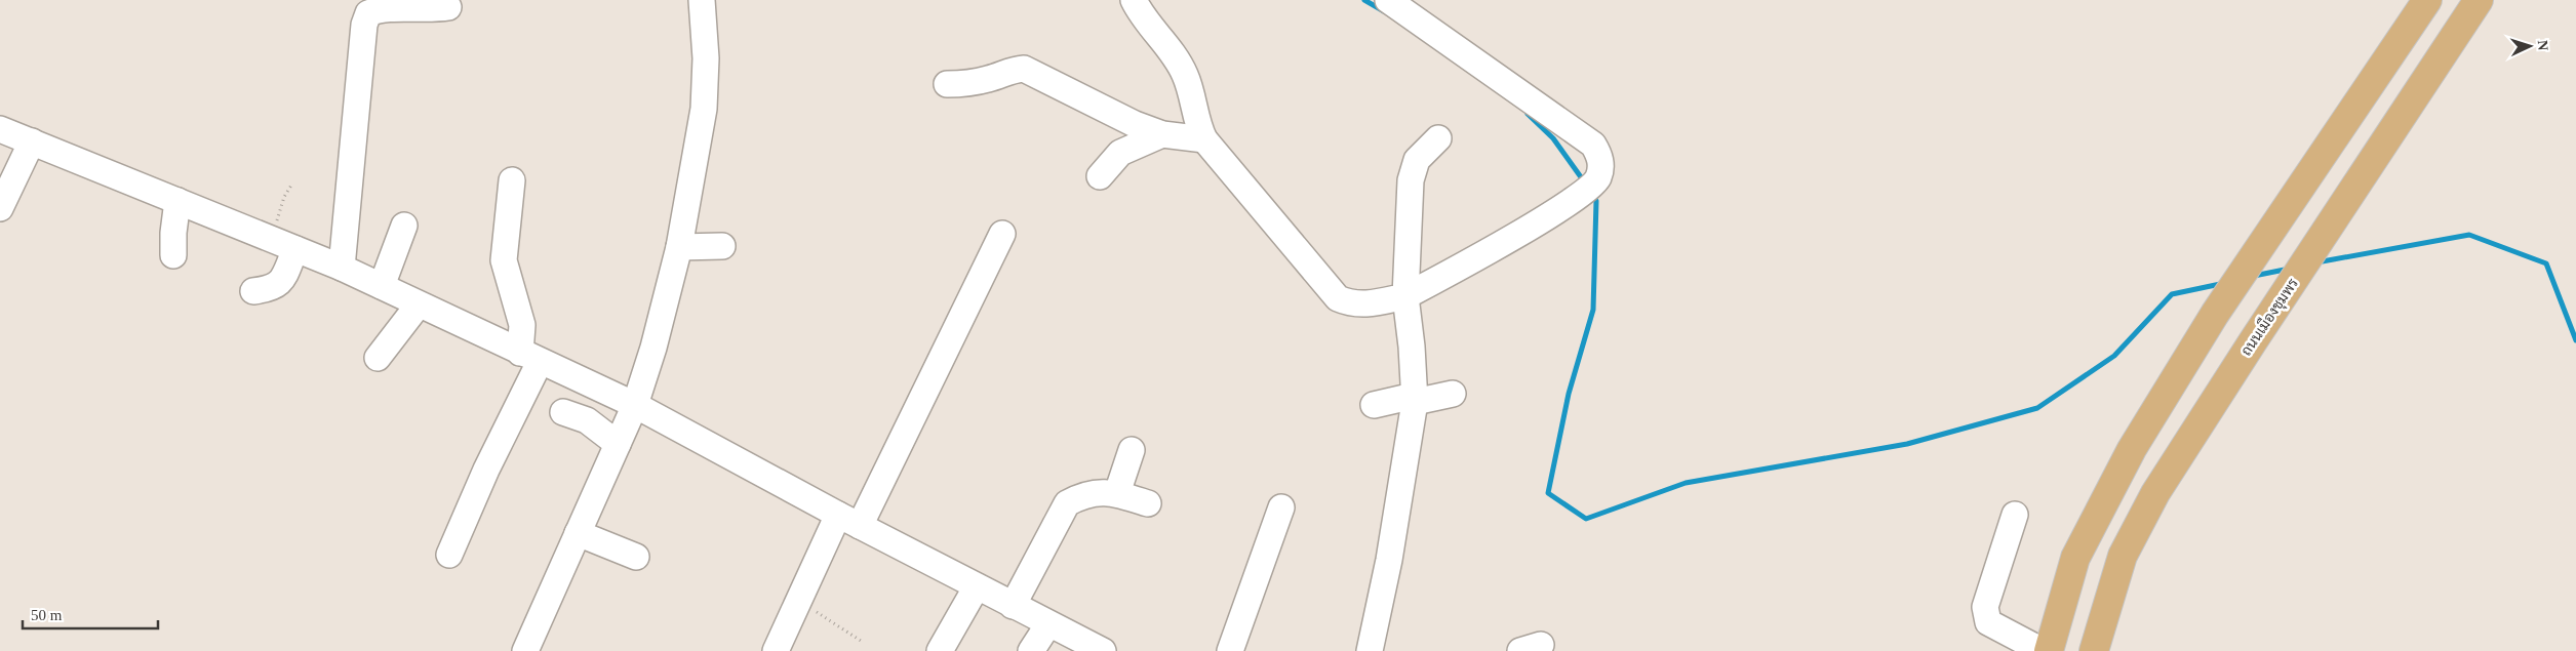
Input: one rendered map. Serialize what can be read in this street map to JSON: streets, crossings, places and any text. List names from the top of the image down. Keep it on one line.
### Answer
{"streets":{"main road":["ถนนเมืองชุมพร"]},"scale_bar":"50 m","north":"right"}
